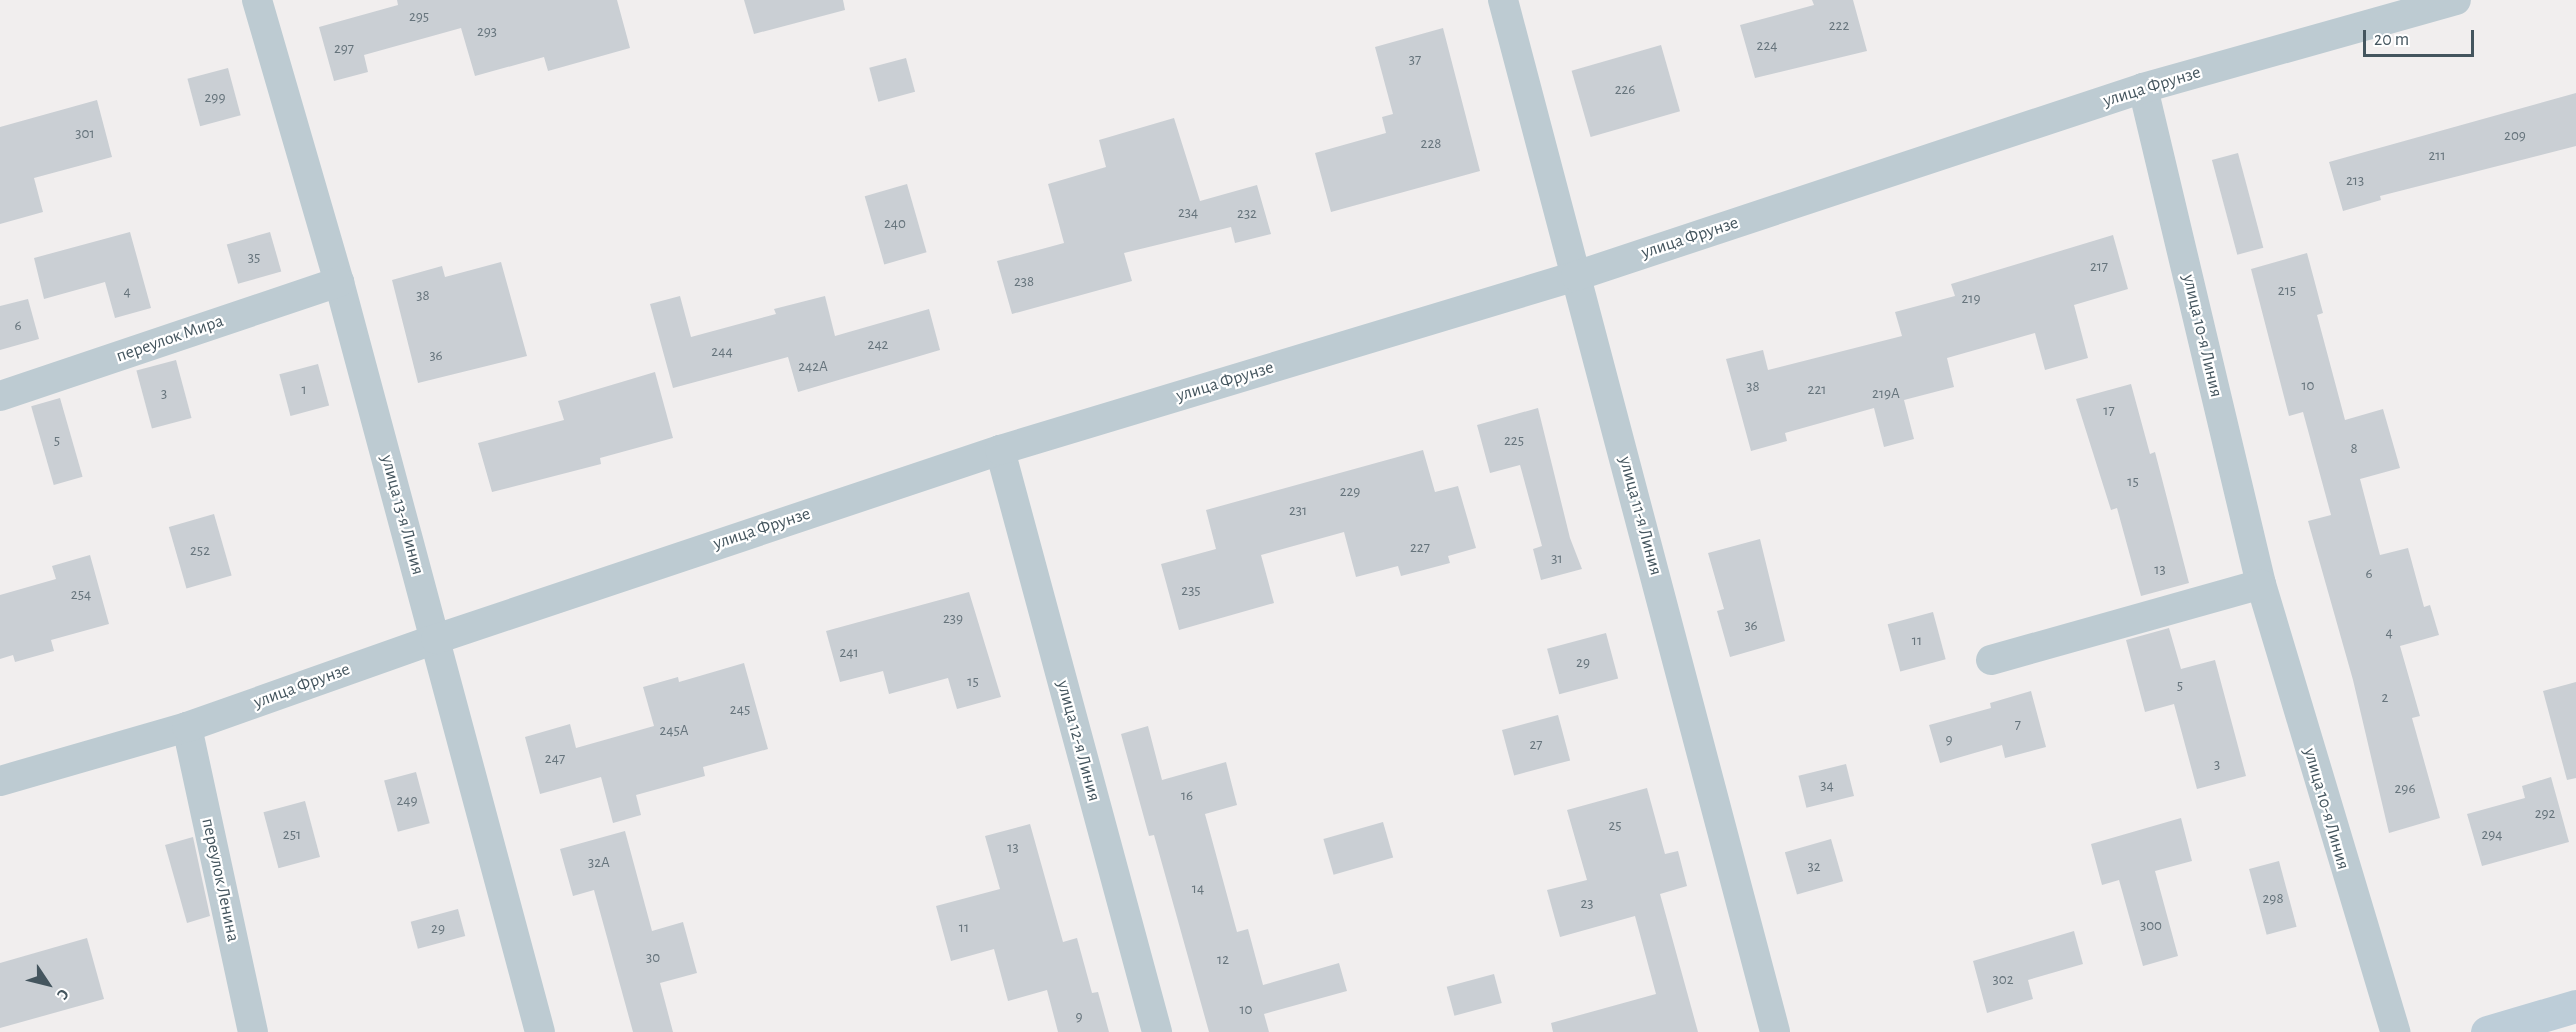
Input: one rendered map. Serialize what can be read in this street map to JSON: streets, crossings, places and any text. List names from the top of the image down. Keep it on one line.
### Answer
{"streets":{"street":["улица Фрунзе","улица 10-я Линия","переулок Мира","улица 13-я Линия","улица 11-я Линия","улица 12-я Линия","переулок Ленина"]},"crossings":[["улица Фрунзе","улица 10-я Линия"],["улица Фрунзе","улица 13-я Линия"],["улица Фрунзе","улица 11-я Линия"],["улица Фрунзе","улица 12-я Линия"],["улица Фрунзе","переулок Ленина"],["переулок Мира","улица 13-я Линия"]],"house_numbers":["295","222","293","224","297","37","226","299","301","209","228","211","213","234","232","240","35","217","238","215","4","38","219","6","242","244","36","242А","10","38","1","221","3","219А","17","5","225","8","15","229","231","227","252","31","13","6","235","254","239","36","4","11","241","29","15","5","2","245","7","245А","9","27","247","3","34","296","16","249","292","25","251","294","13","32А","32","14","298","23","300","11","29","30","12","302","10","9"],"scale_bar":"20 m","north":"bottom right"}
